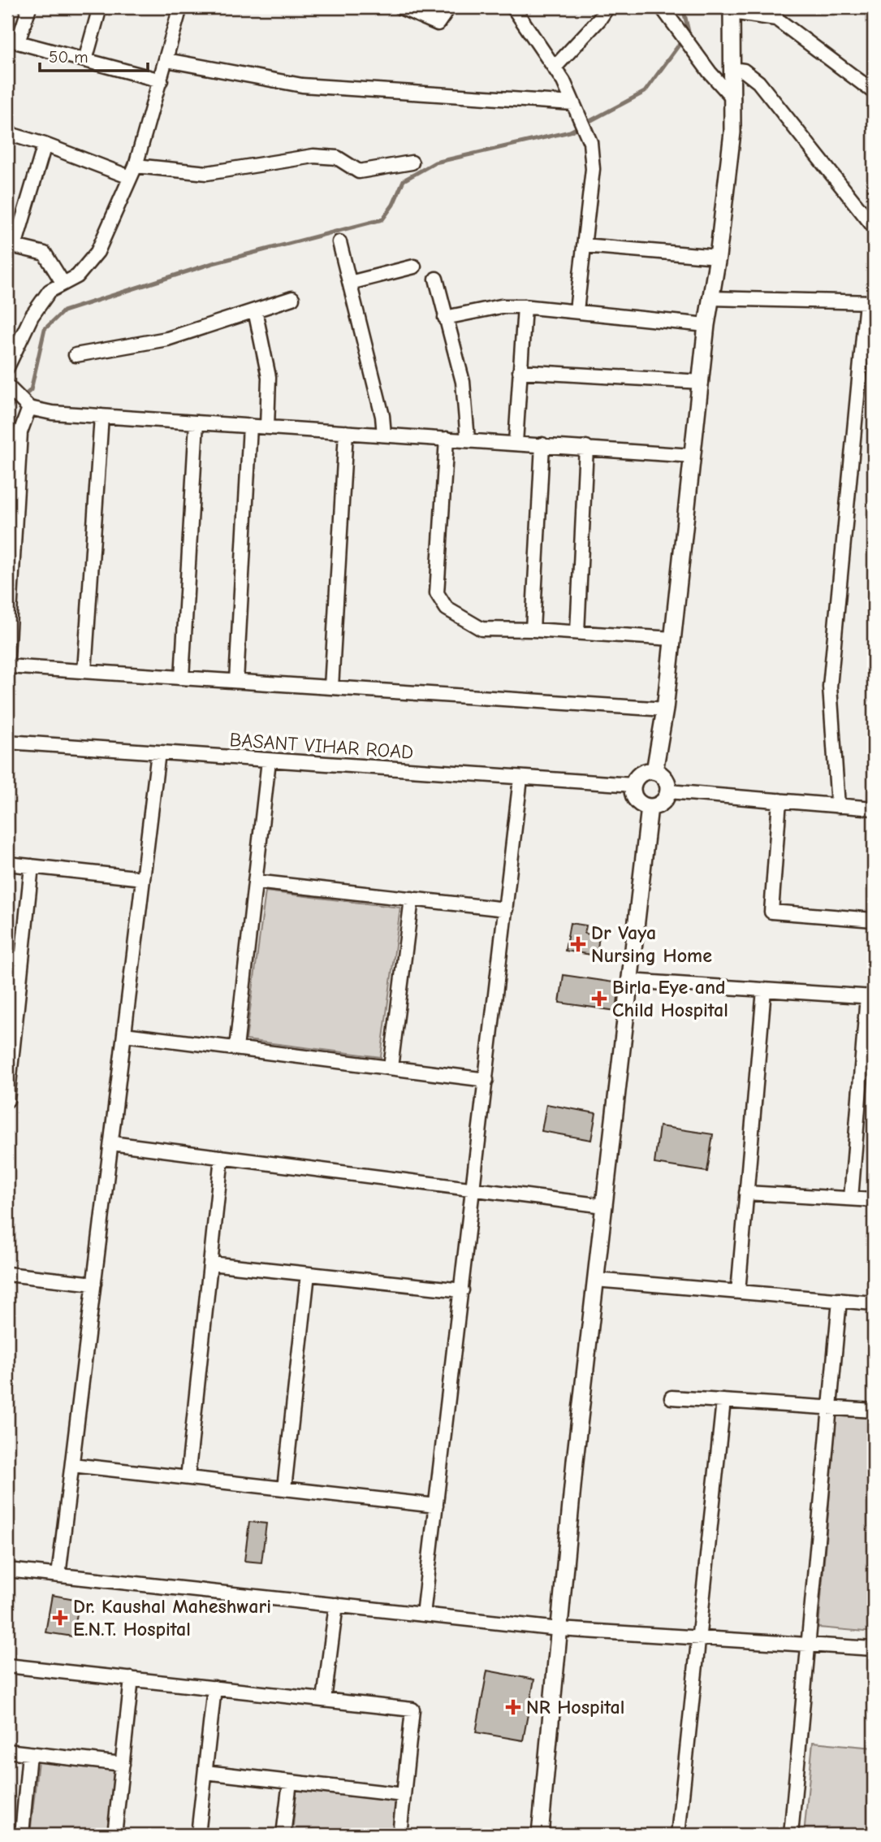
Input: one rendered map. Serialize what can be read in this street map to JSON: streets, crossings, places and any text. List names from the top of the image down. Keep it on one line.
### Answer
{"streets":{"street":["BASANT VIHAR ROAD"]},"places":{"health":["Dr Vaya Nursing Home","Birla Eye and Child Hospital","Dr. Kaushal Maheshwari E.N.T. Hospital","NR Hospital"]},"scale_bar":"50 m"}
